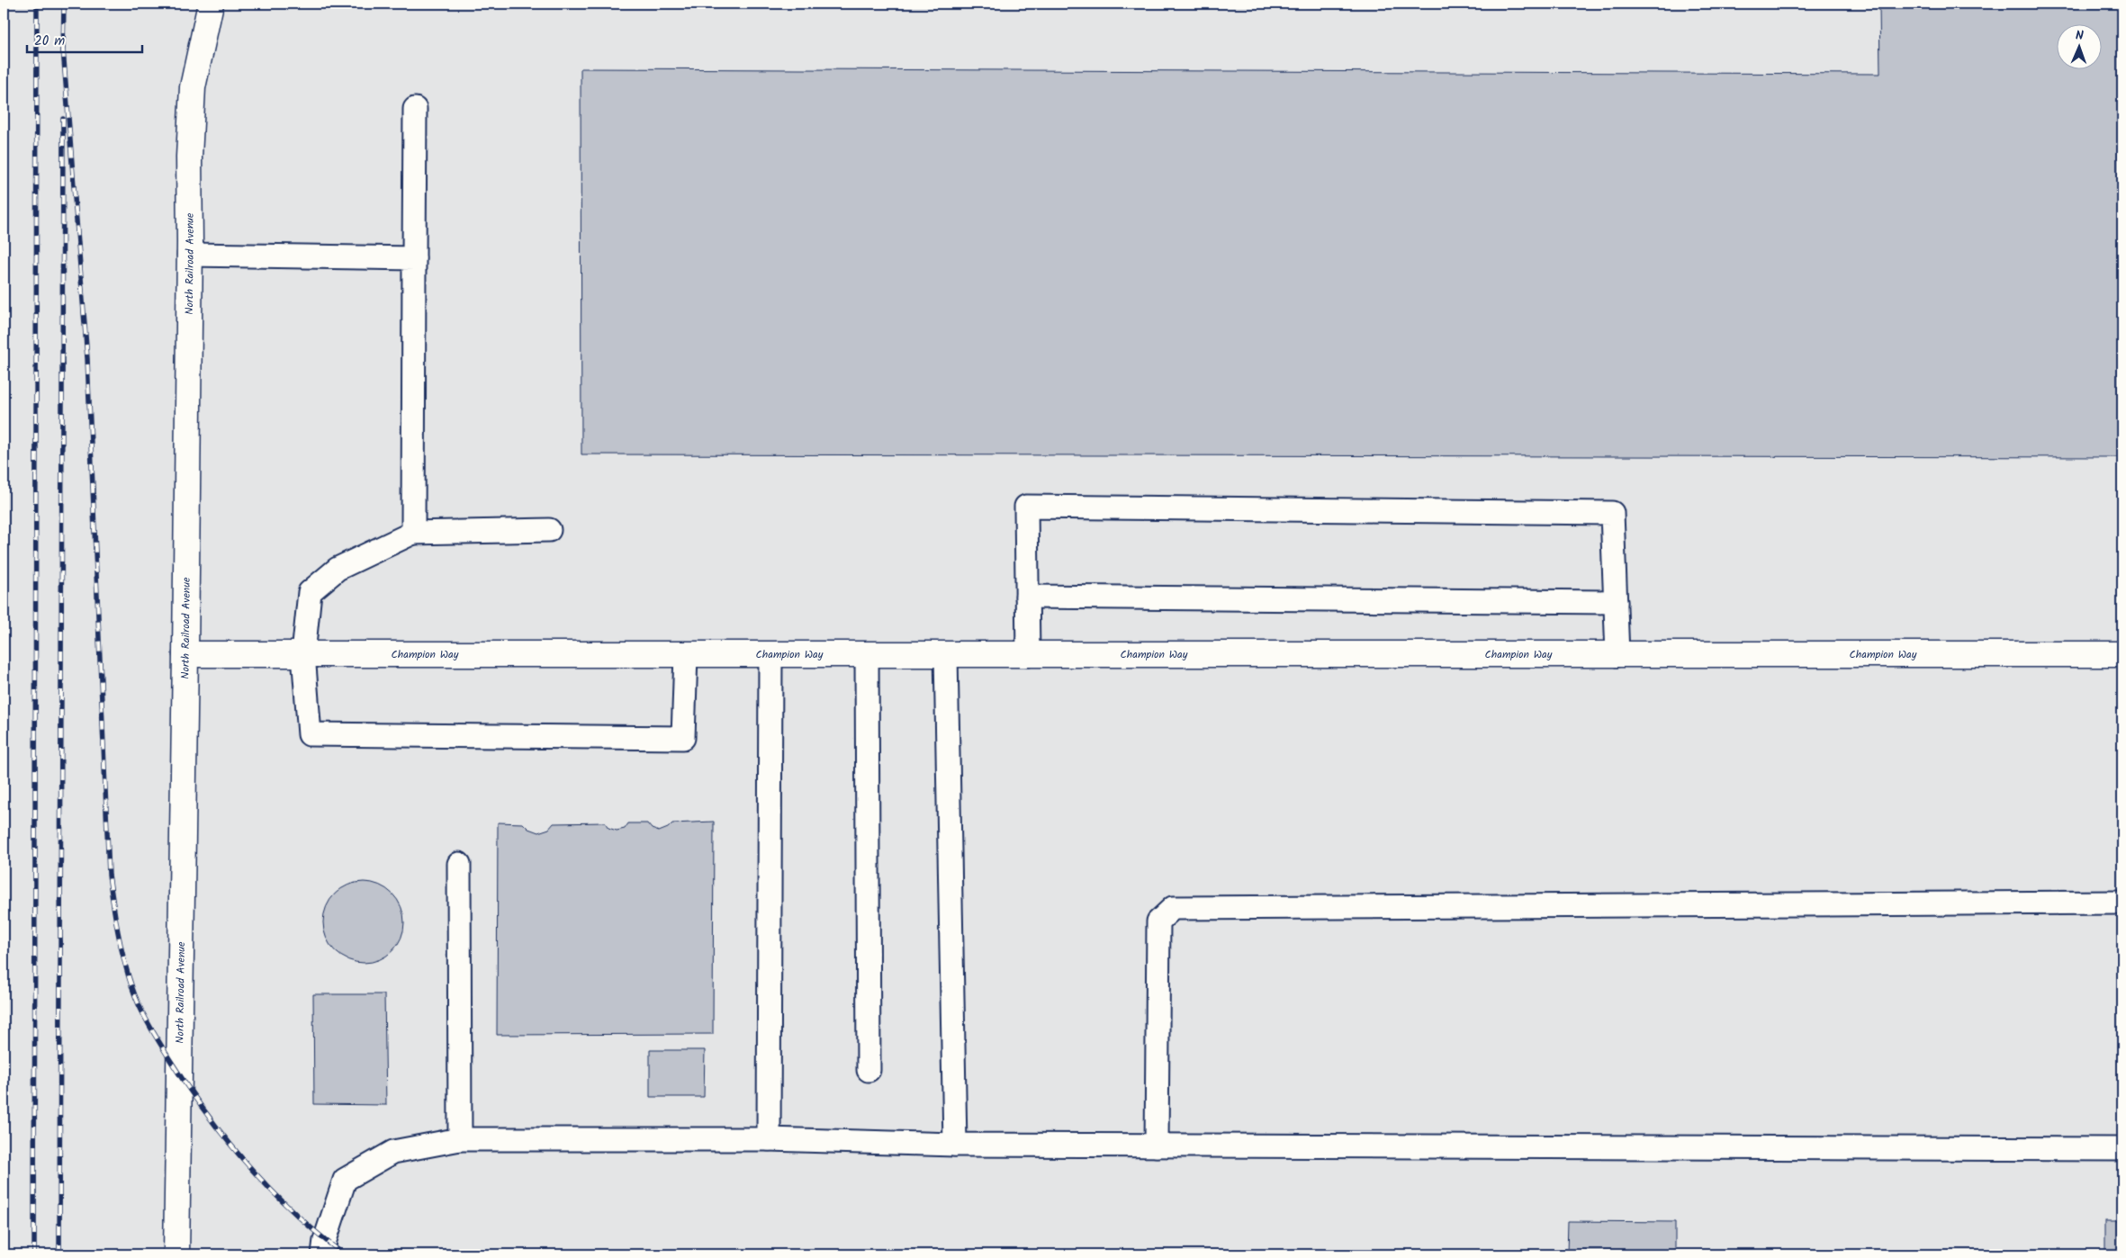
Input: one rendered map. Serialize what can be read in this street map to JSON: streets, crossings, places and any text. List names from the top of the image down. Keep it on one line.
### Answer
{"streets":{"street":["North Railroad Avenue","Champion Way"]},"crossings":[["North Railroad Avenue","Champion Way"]],"scale_bar":"20 m","north":"top"}
